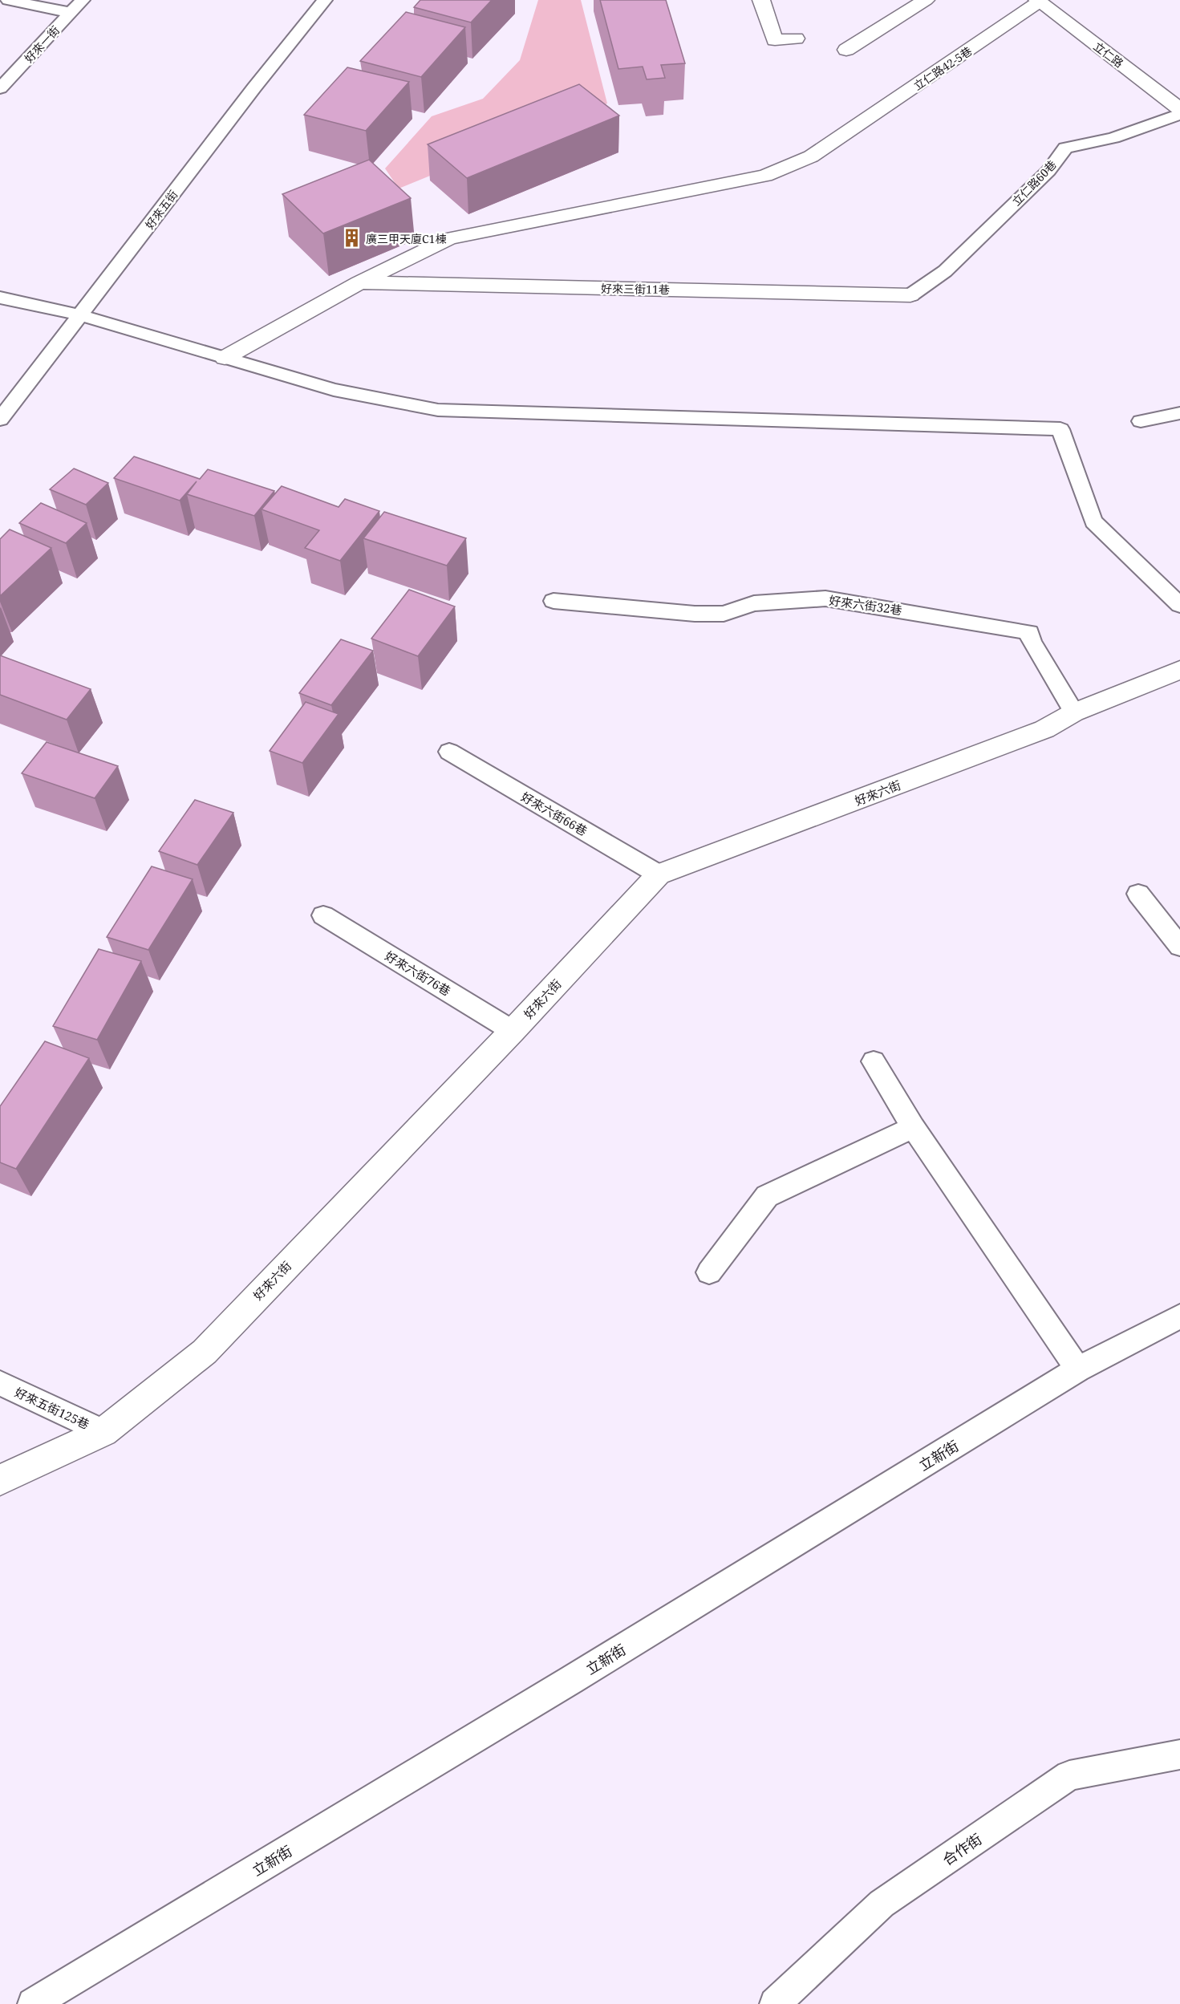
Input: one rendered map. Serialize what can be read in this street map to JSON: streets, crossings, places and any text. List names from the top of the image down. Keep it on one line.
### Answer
{"streets":{"street":["立仁路","立仁路42-5巷","好來三街11巷","好來六街"],"lane":["好來一街","立仁路60巷","好來五街","好來六街32巷","好來六街66巷","好來六街76巷","好來五街125巷","立新街","合作街"]},"crossings":[["立仁路","立仁路42-5巷"],["立仁路42-5巷","好來三街11巷"],["立仁路60巷","好來三街11巷"],["好來六街32巷","好來六街"],["好來六街","好來六街66巷"],["好來六街","好來六街76巷"],["好來六街","好來五街125巷"]],"places":{"building":["廣三甲天廈C1棟"]}}
